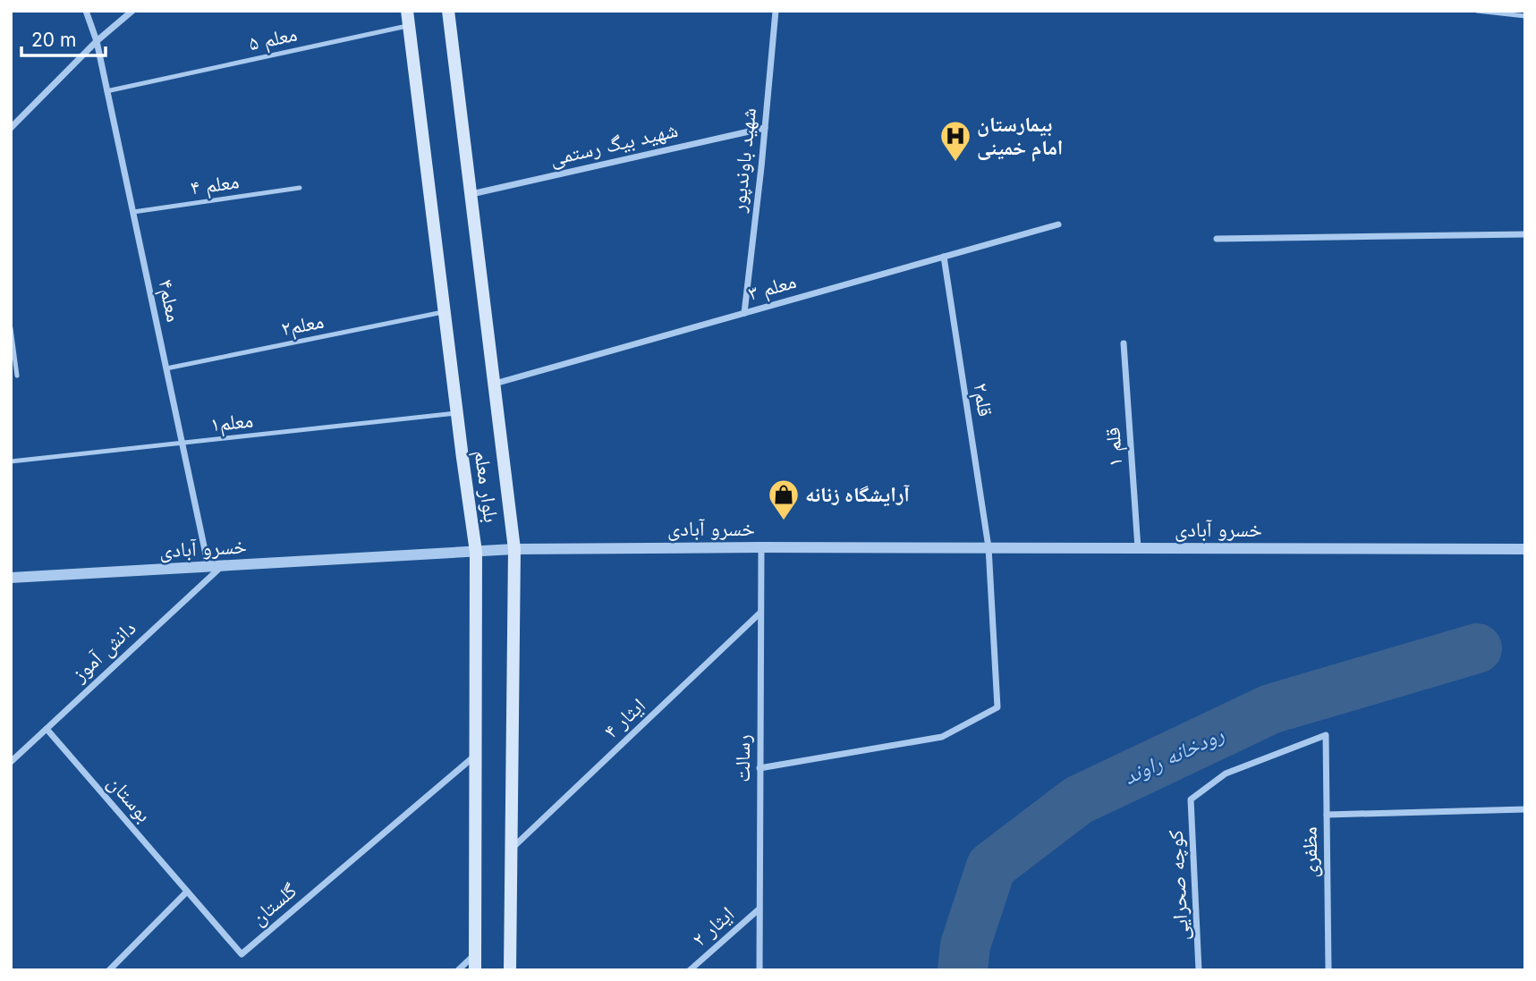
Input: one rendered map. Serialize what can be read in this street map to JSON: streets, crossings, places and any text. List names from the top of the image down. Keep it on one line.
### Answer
{"streets":{"main road":["بلوار معلم"],"street":["شهید بیگ رستمی","شهید باوندپور","معلم ۳","معلم۴","قلم۲","قلم ۱","خسرو آبادی","دانش آموز","ایثار ۴","رسالت","بوستان","مظفری","کوچه صحرایی","گلستان","ایثار ۲"],"lane":["معلم ۵","معلم ۴","معلم۲","معلم۱"]},"crossings":[["معلم ۵","معلم۴"],["معلم ۵","بلوار معلم"],["شهید بیگ رستمی","شهید باوندپور"],["شهید بیگ رستمی","بلوار معلم"],["شهید باوندپور","معلم ۳"],["معلم ۴","معلم۴"],["معلم ۳","قلم۲"],["معلم ۳","بلوار معلم"],["معلم۴","معلم۲"],["معلم۴","معلم۱"],["معلم۴","خسرو آبادی"],["معلم۲","بلوار معلم"],["قلم۲","خسرو آبادی"],["قلم۲","رسالت"],["معلم۱","بلوار معلم"],["قلم ۱","خسرو آبادی"],["بلوار معلم","خسرو آبادی"],["بلوار معلم","ایثار ۴"],["بلوار معلم","گلستان"],["خسرو آبادی","دانش آموز"],["خسرو آبادی","رسالت"],["دانش آموز","بوستان"],["ایثار ۴","رسالت"],["رسالت","ایثار ۲"],["بوستان","گلستان"],["مظفری","کوچه صحرایی"]],"water":["رودخانه راوند"],"places":{"hospital":["بیمارستان امام خمینی"],"shop":["آرایشگاه زنانه"]},"scale_bar":"20 m"}
